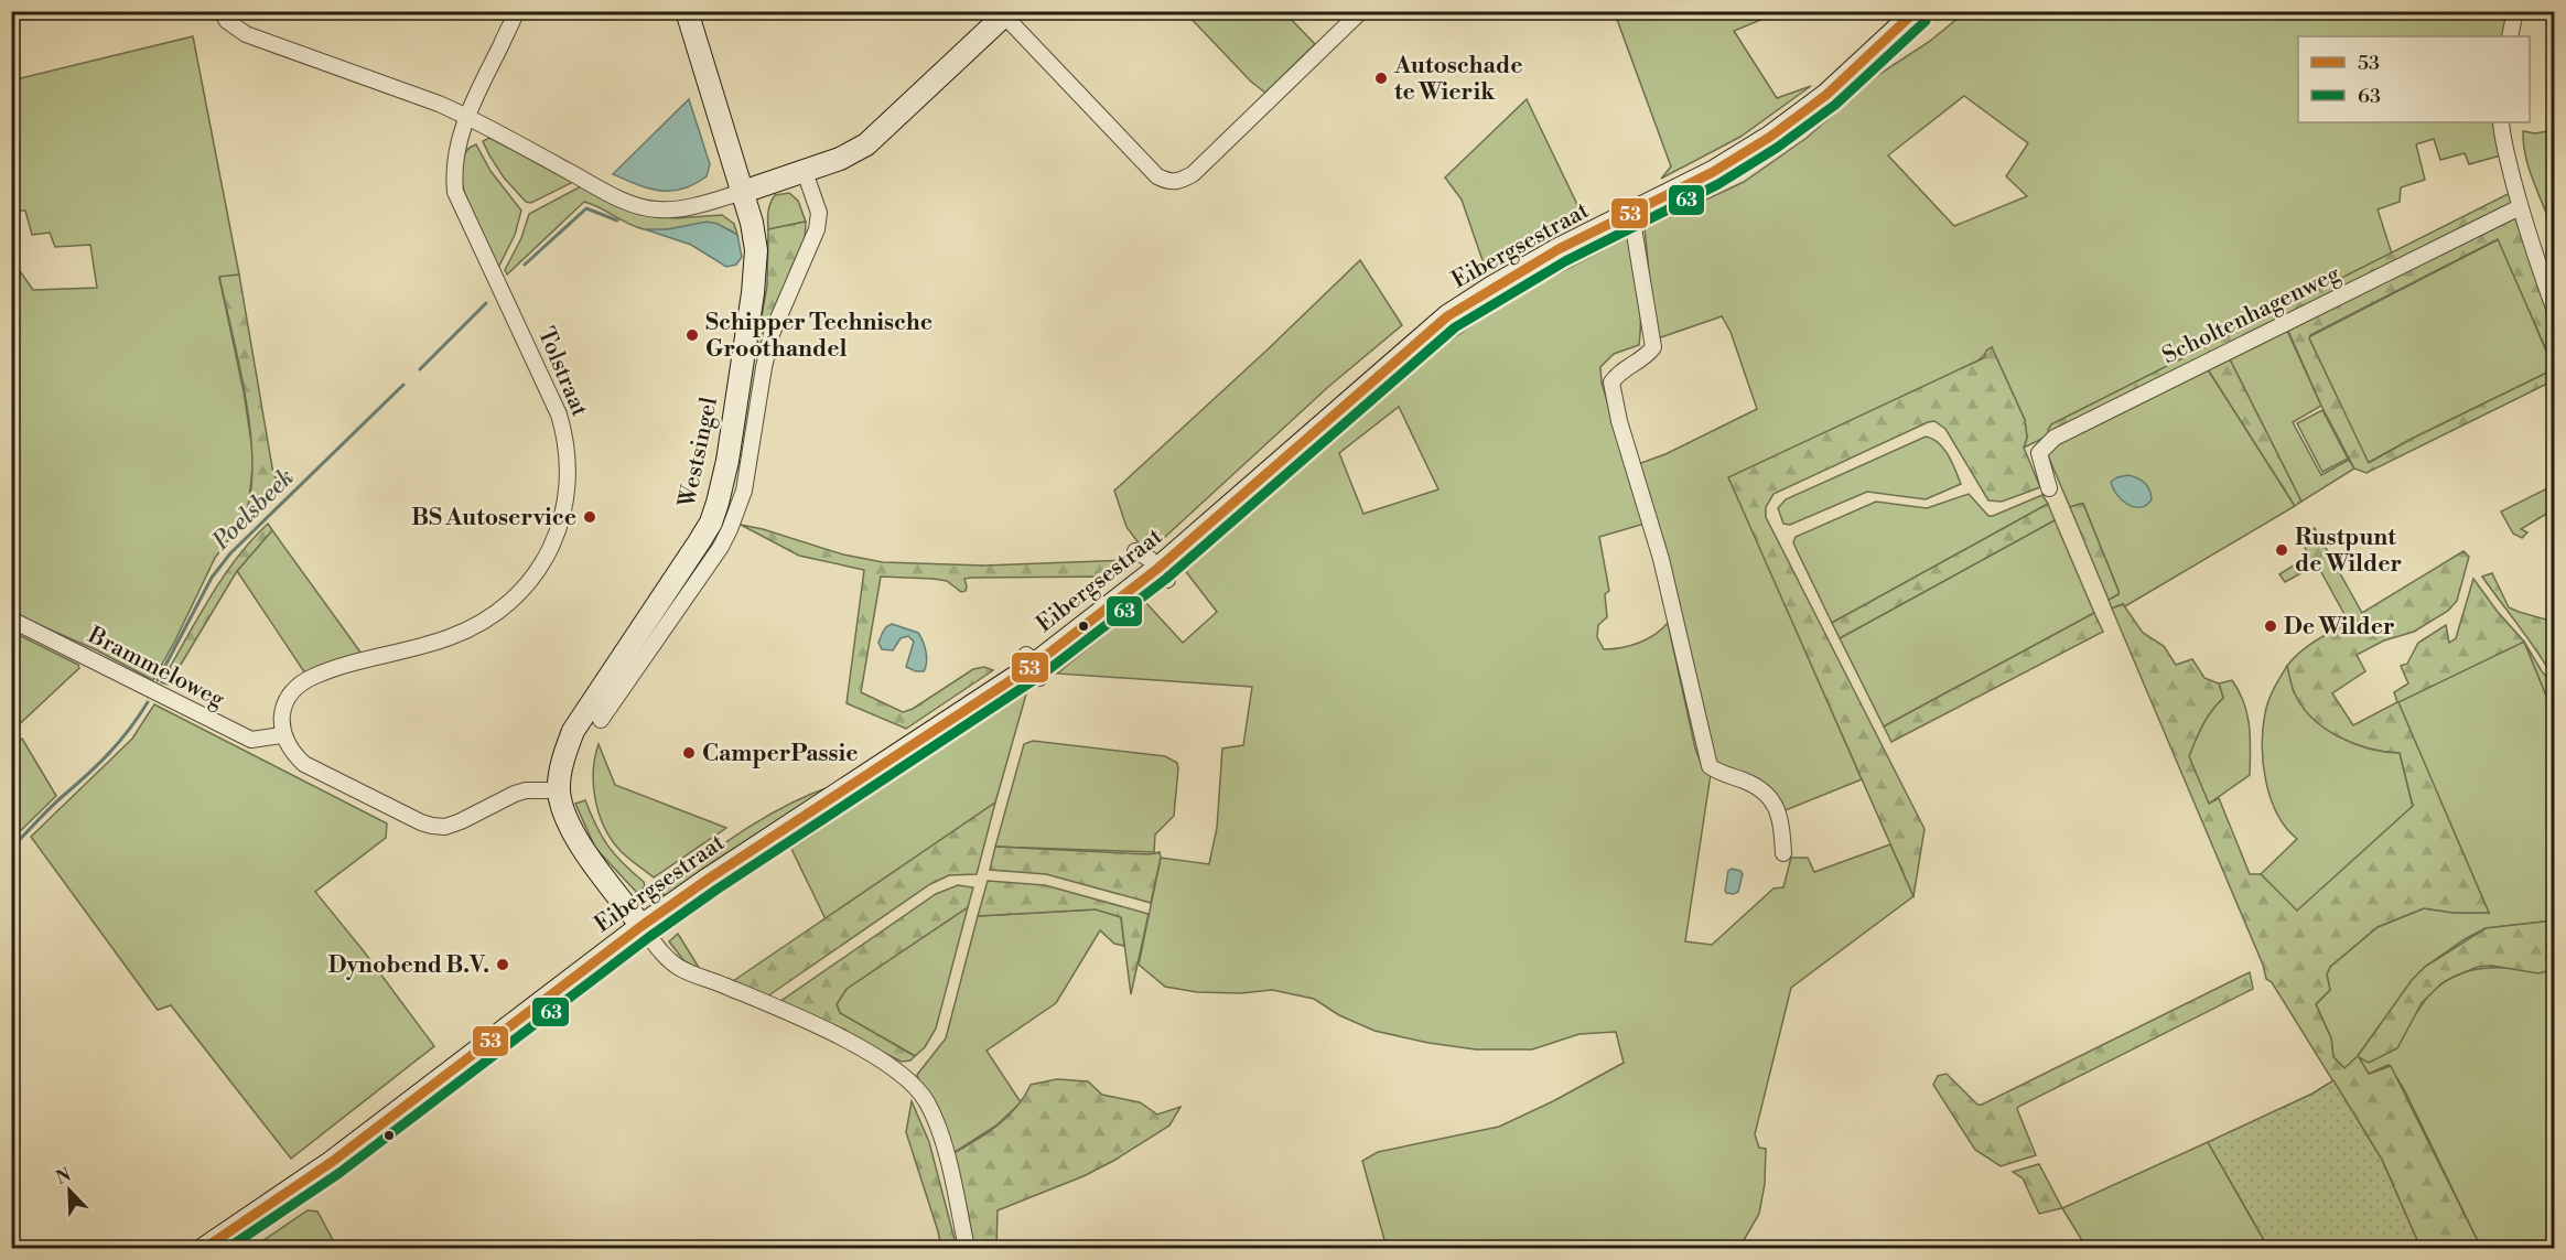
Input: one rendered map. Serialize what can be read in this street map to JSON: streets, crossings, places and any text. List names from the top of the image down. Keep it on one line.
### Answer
{"streets":{"main road":["Eibergsestraat","Westsingel"],"street":["Scholtenhagenweg","Tolstraat","Brammeloweg"]},"crossings":[["Eibergsestraat","Westsingel"],["Tolstraat","Brammeloweg"]],"water":["Poelsbeek"],"places":["Autoschade te Wierik","Schipper Technische Groothandel","BS Autoservice","Rustpunt de Wilder","De Wilder","CamperPassie","Dynobend B.V."],"lines":["transit line 53","transit line 63"],"legend":["53","63"],"north":"top left"}
